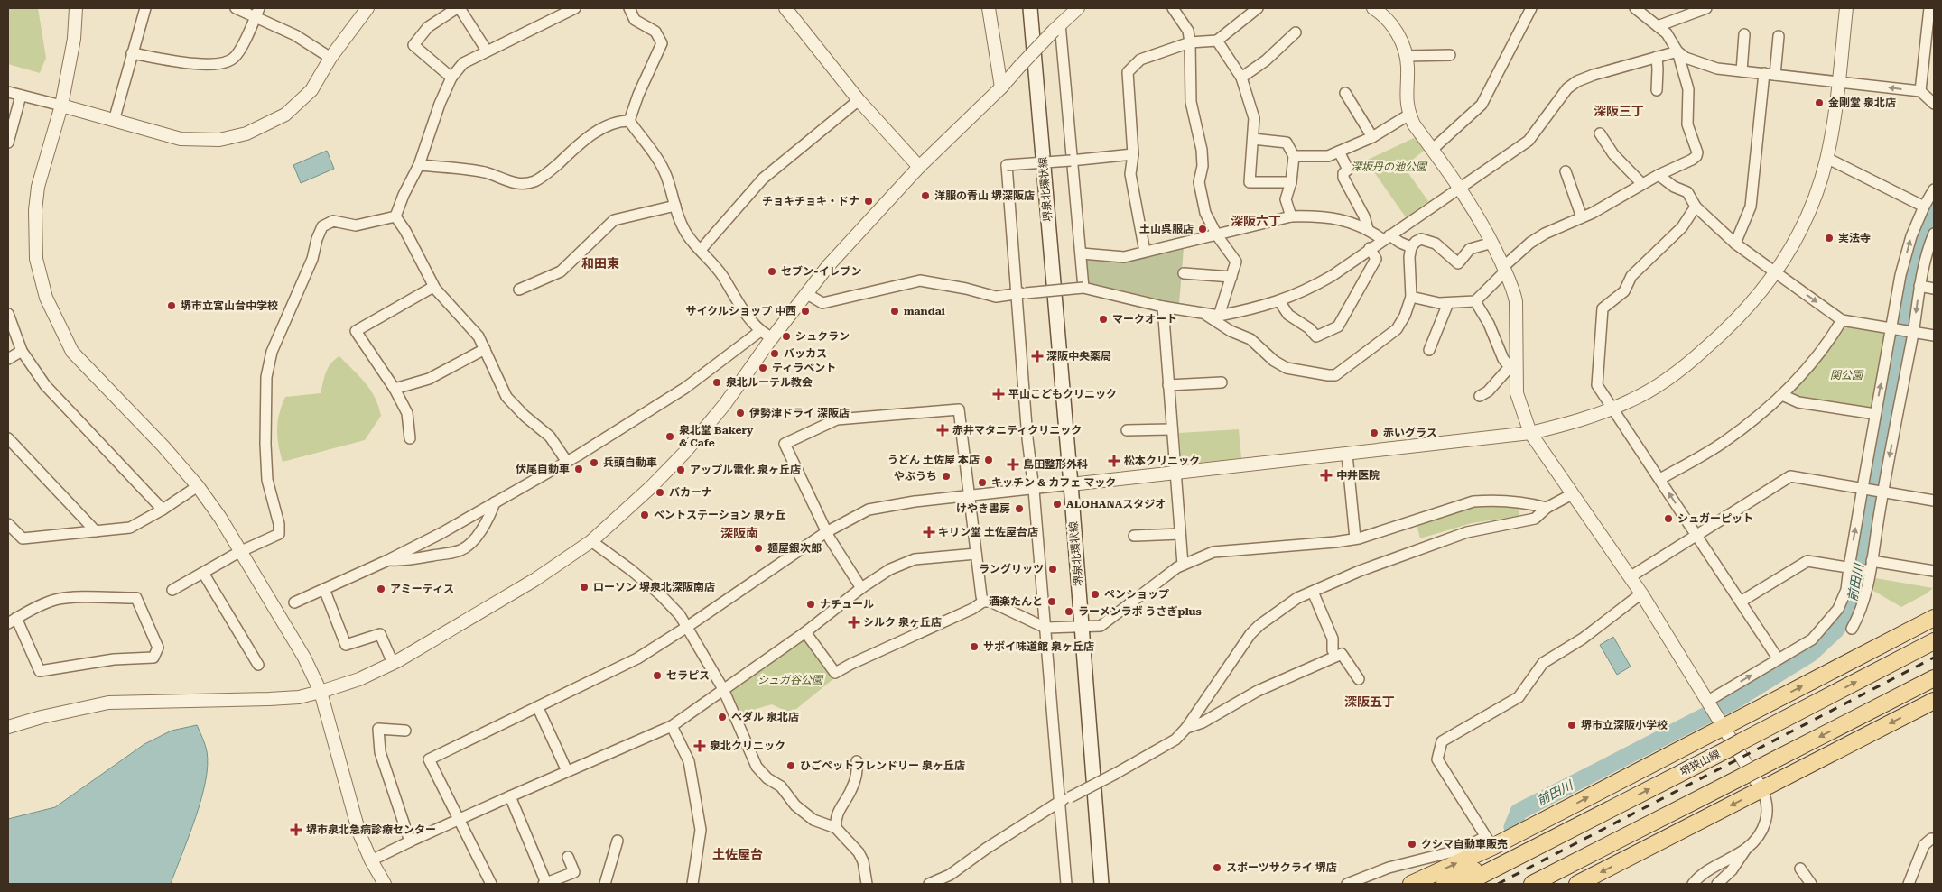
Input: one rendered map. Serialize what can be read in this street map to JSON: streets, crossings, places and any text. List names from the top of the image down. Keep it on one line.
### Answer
{"streets":{"main road":["堺泉北環状線","堺狭山線"]},"districts":["深阪三丁","深阪六丁","和田東","深阪南","深阪五丁","土佐屋台"],"water":["前田川"],"parks":["深坂丹の池公園","関公園","シュガ谷公園"],"places":{"other":["金剛堂 泉北店","洋服の青山 堺深阪店","チョキチョキ・ドナ","土山呉服店","実法寺","セブン-イレブン","堺市立宮山台中学校","サイクルショップ 中西","mandai","マークオート","シュクラン","バッカス","ティラベント","泉北ルーテル教会","伊勢津ドライ 深阪店","赤いグラス","泉北堂 Bakery & Cafe","うどん 土佐屋 本店","兵頭自動車","伏尾自動車","アップル電化 泉ヶ丘店","やぶうち","キッチン & カフェ マック","バカーナ","ALOHANAスタジオ","けやき書房","ベントステーション 泉ヶ丘","シュガーピット","麺屋銀次郎","ラングリッツ","ローソン 堺泉北深阪南店","アミーティス","ペンショップ","酒楽たんと","ナチュール","ラーメンラボ うさぎplus","サボイ味道館 泉ヶ丘店","セラピス","ペダル 泉北店","堺市立深阪小学校","ひごペットフレンドリー 泉ヶ丘店","クシマ自動車販売","スポーツサクライ 堺店"],"health":["深阪中央薬局","平山こどもクリニック","赤井マタニティクリニック","松本クリニック","島田整形外科","中井医院","キリン堂 土佐屋台店","シルク 泉ヶ丘店","泉北クリニック","堺市泉北急病診療センター"]}}
